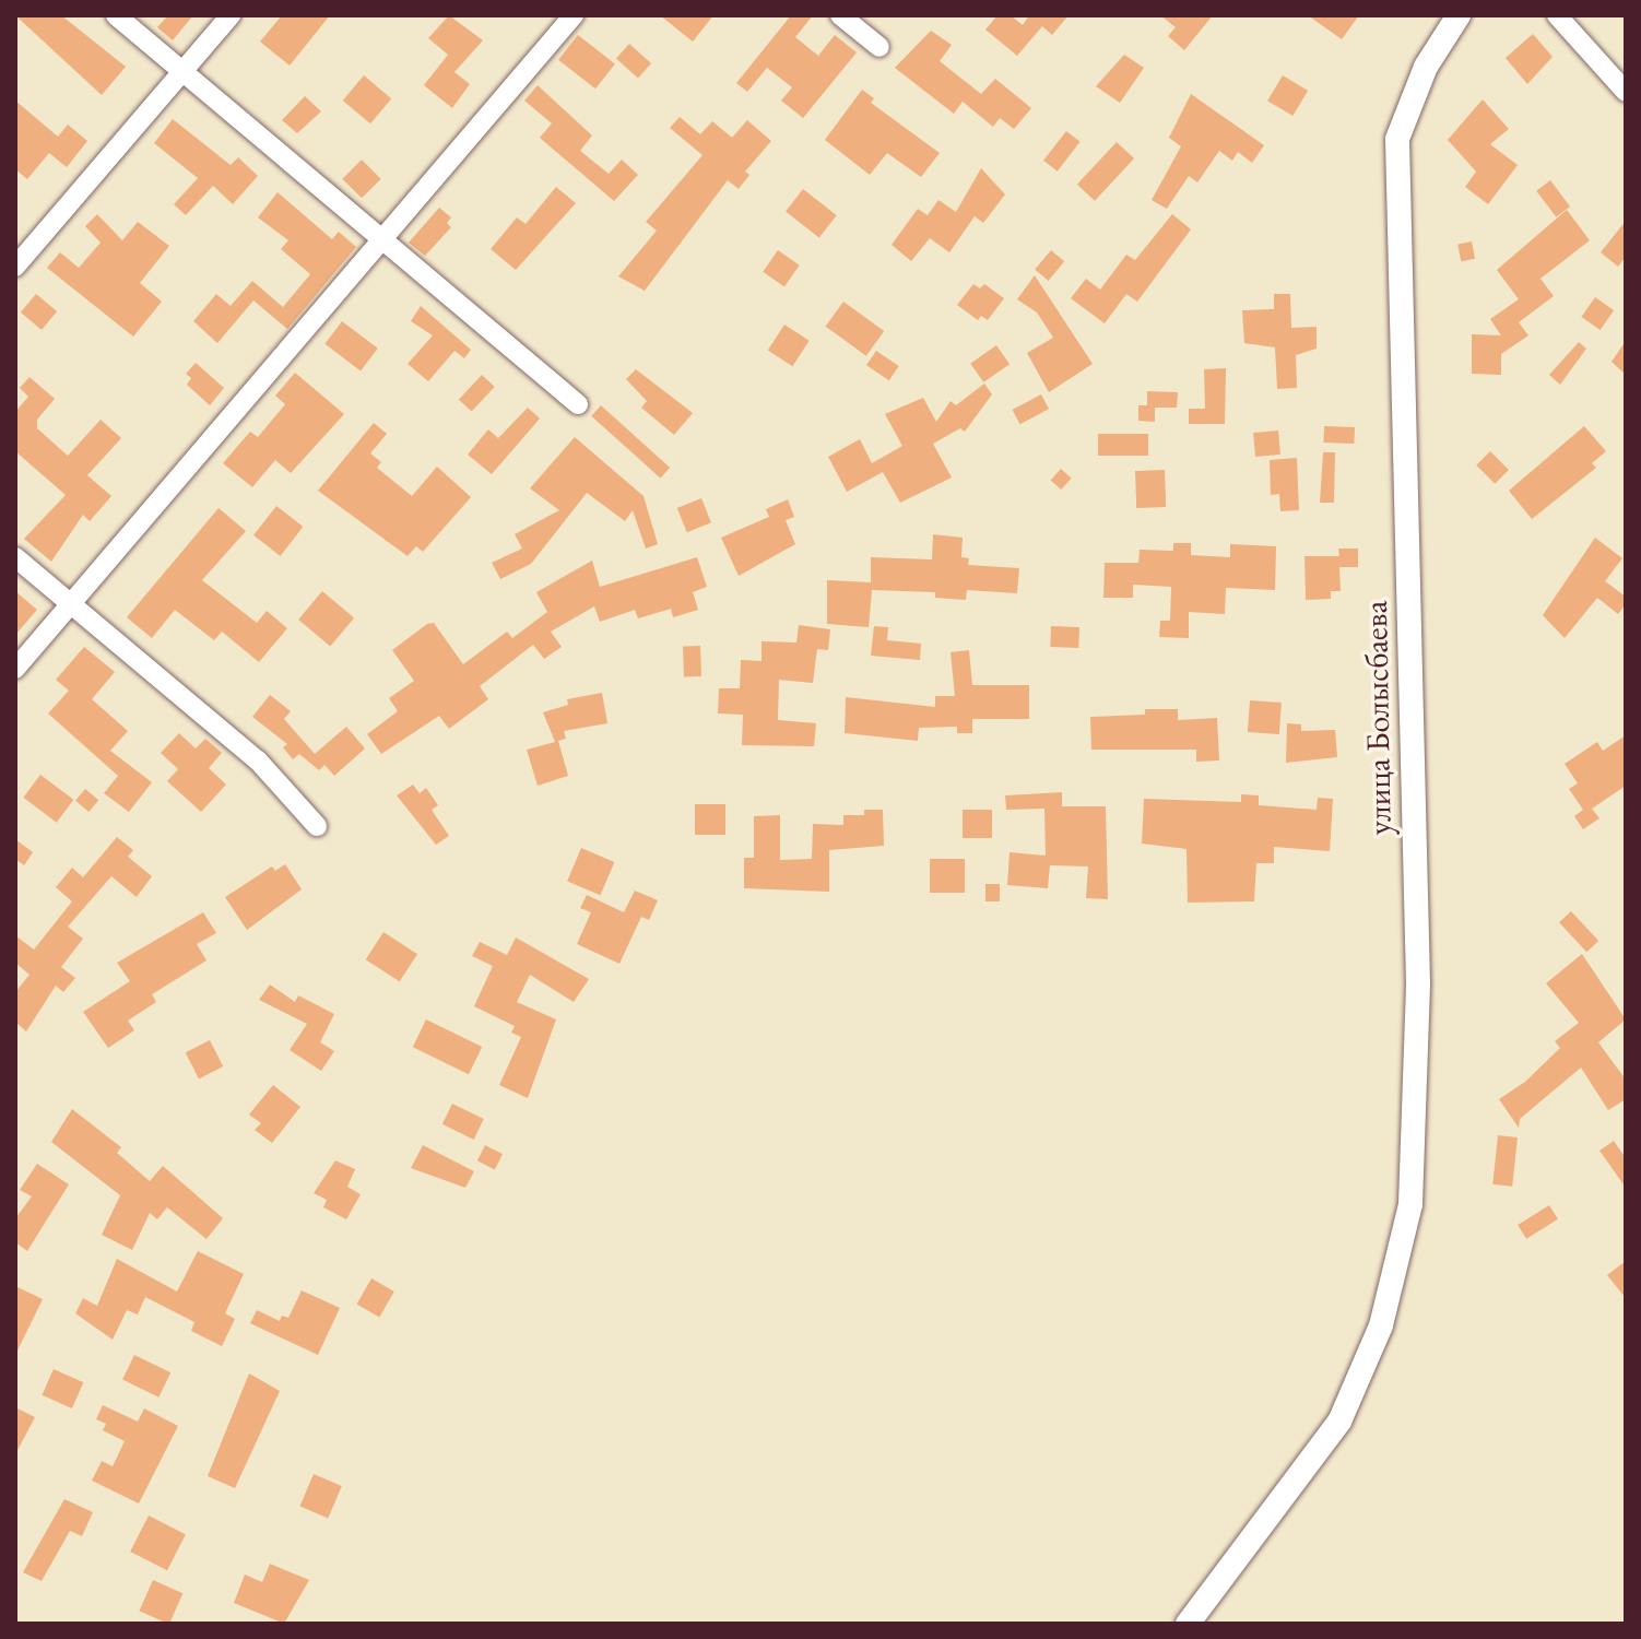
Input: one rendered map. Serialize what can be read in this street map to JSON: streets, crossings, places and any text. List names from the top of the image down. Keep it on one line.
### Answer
{"streets":{"street":["улица Болысбаева"]}}
